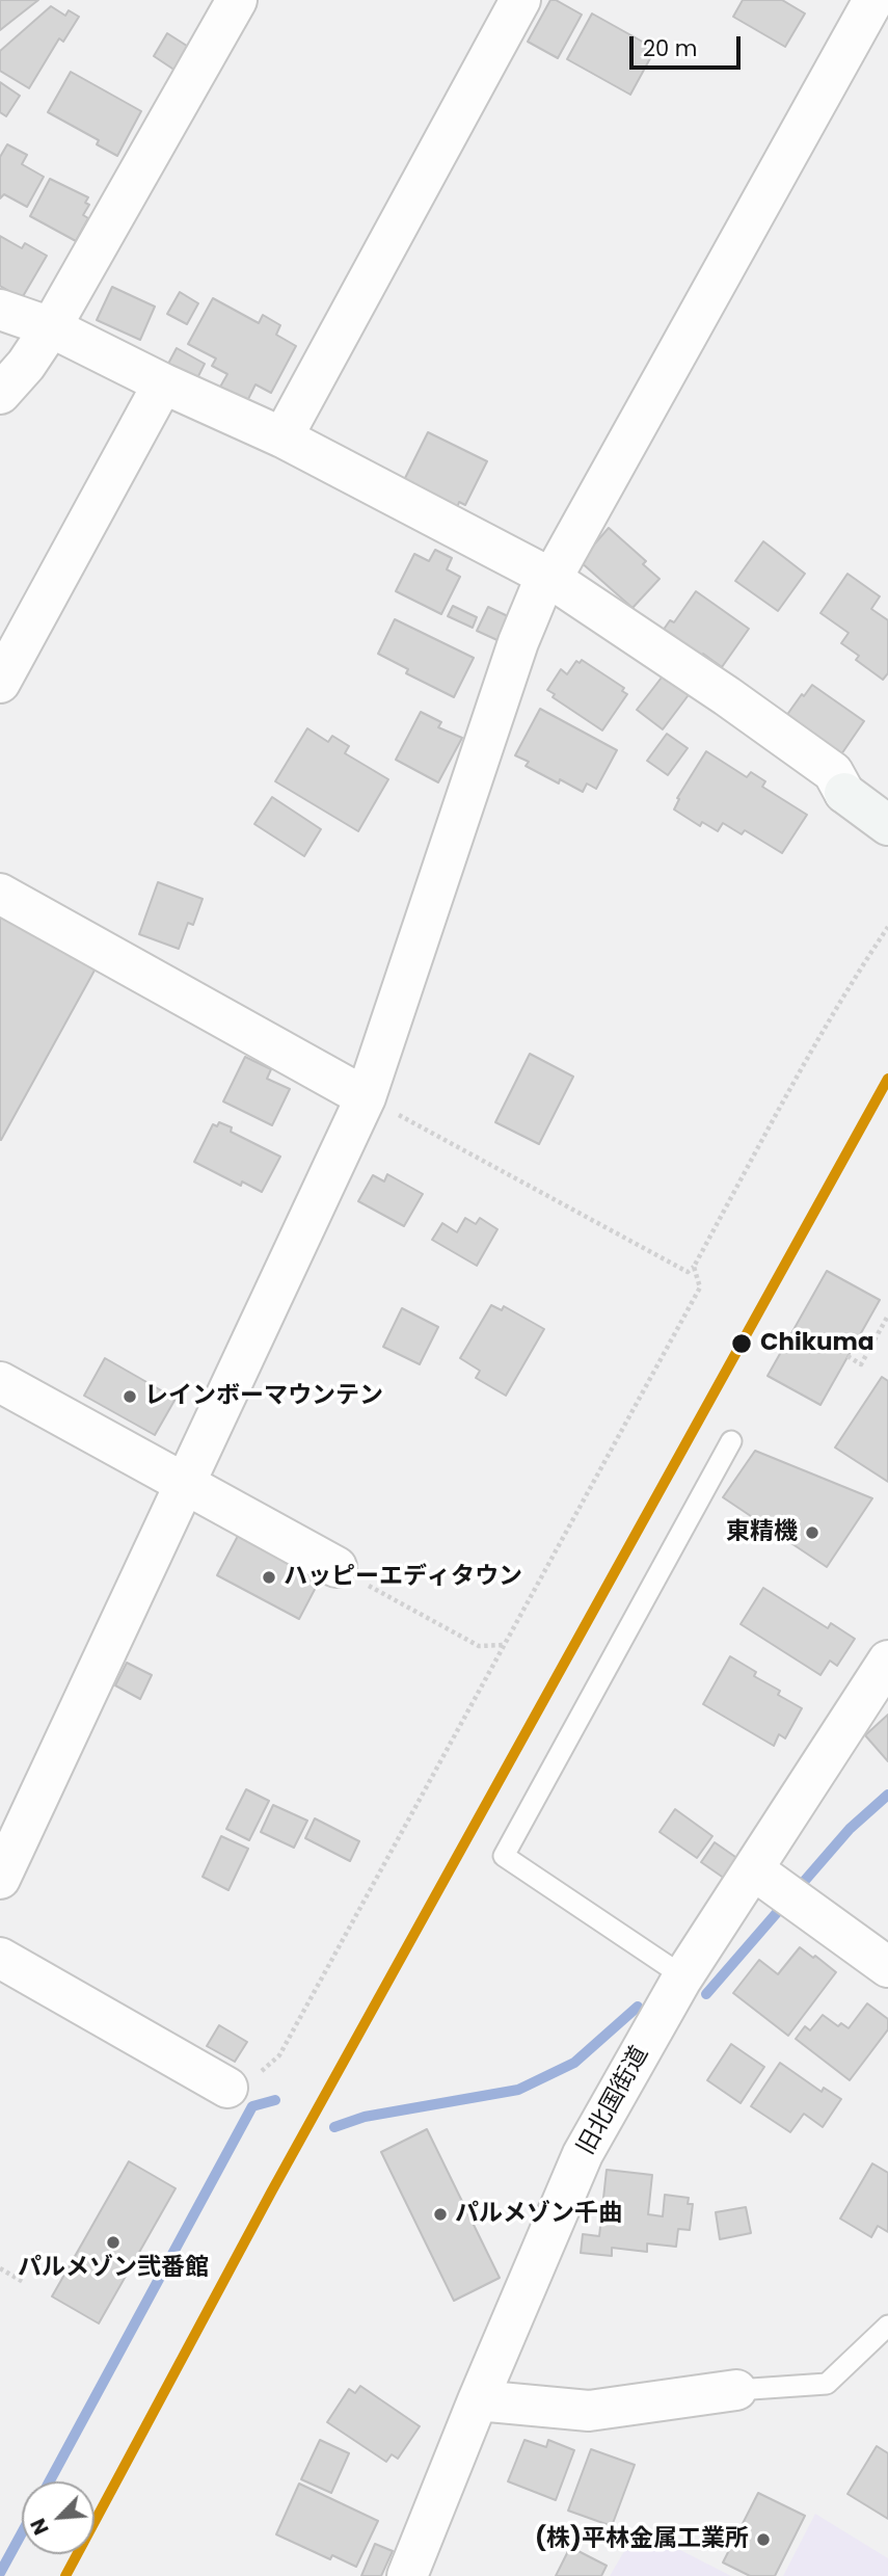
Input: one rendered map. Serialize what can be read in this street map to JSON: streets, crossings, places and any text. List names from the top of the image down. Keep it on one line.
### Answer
{"streets":{"street":["旧北国街道"]},"places":["Chikuma","レインボーマウンテン","東精機","ハッピーエディタウン","パルメゾン千曲","パルメゾン弐番館","(株)平林金属工業所"],"scale_bar":"20 m","north":"bottom left"}
